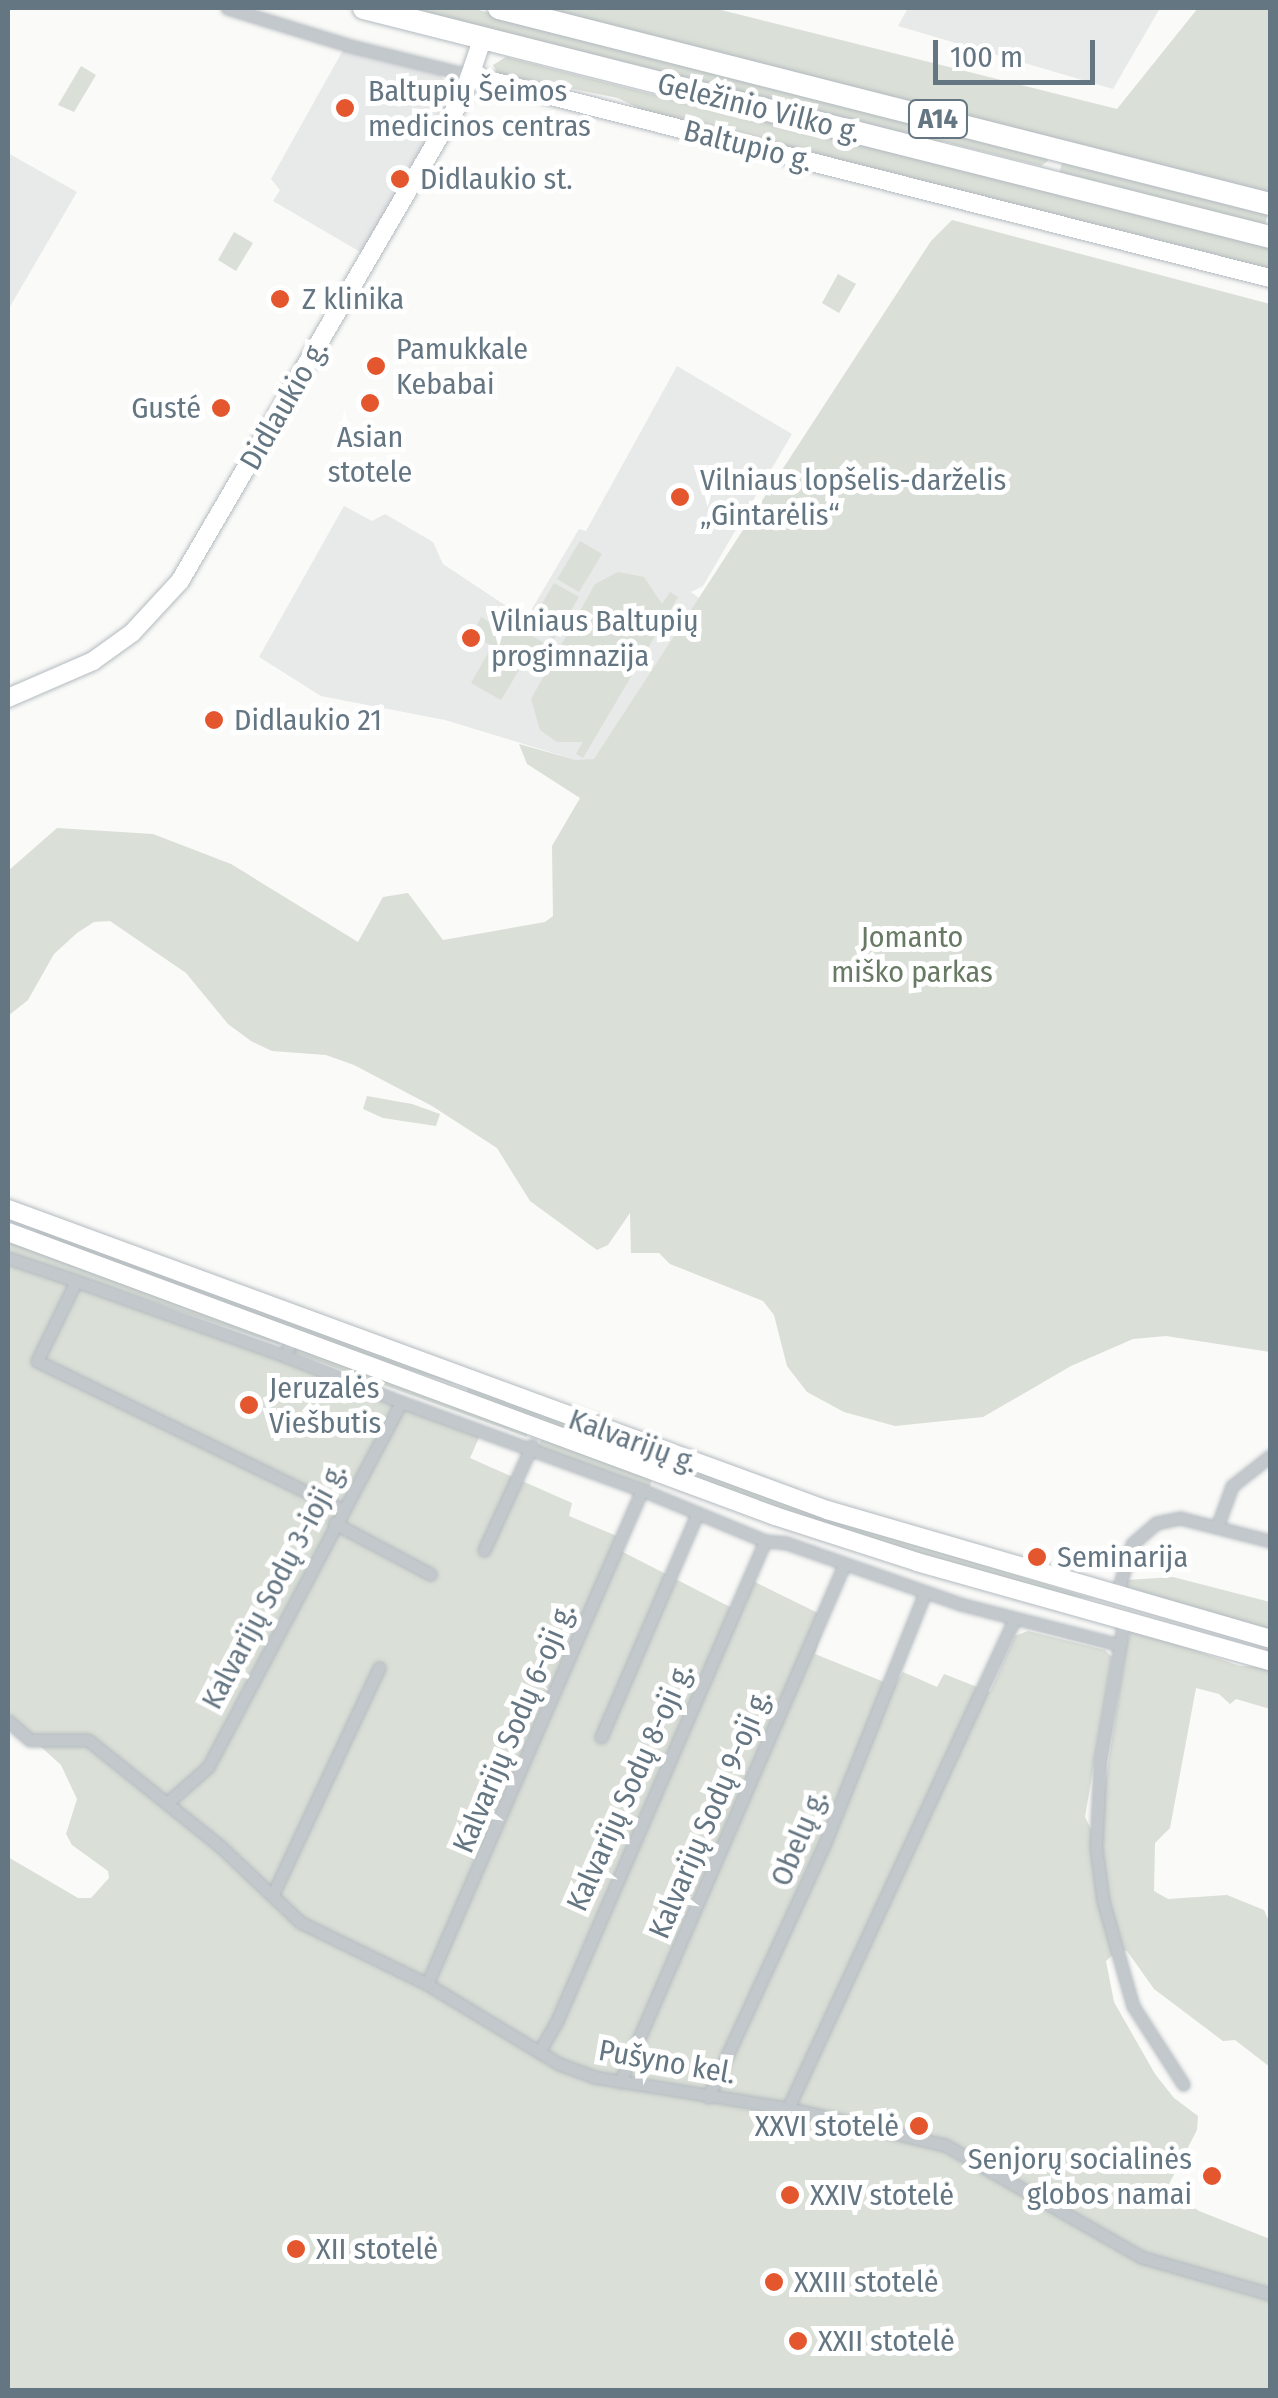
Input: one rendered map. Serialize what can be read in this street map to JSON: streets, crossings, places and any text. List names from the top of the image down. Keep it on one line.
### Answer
{"streets":{"highway":["Geležinio Vilko g.","A14"],"main road":["Baltupio g.","Didlaukio g.","Kalvarijų g."],"street":["Kalvarijų Sodų 3-ioji g.","Kalvarijų Sodų 6-oji g.","Kalvarijų Sodų 8-oji g.","Kalvarijų Sodų 9-oji g.","Obelų g.","Pušyno kel."]},"crossings":[["Geležinio Vilko g.","Didlaukio g."],["Baltupio g.","Didlaukio g."],["Kalvarijų Sodų 3-ioji g.","Pušyno kel."],["Kalvarijų Sodų 6-oji g.","Pušyno kel."],["Kalvarijų Sodų 8-oji g.","Pušyno kel."],["Kalvarijų Sodų 9-oji g.","Pušyno kel."],["Obelų g.","Pušyno kel."]],"parks":["Jomanto miško parkas"],"places":["Baltupių Šeimos medicinos centras","Didlaukio st.","Z klinika","Pamukkale Kebabai","Asian stotele","Gusté","Vilniaus lopšelis-darželis „Gintarėlis“","Vilniaus Baltupių progimnazija","Didlaukio 21","Jeruzalės Viešbutis","Seminarija","XXVI stotelė","Senjorų socialinės globos namai","XXIV stotelė","XII stotelė","XXIII stotelė","XXII stotelė"],"scale_bar":"100 m"}
